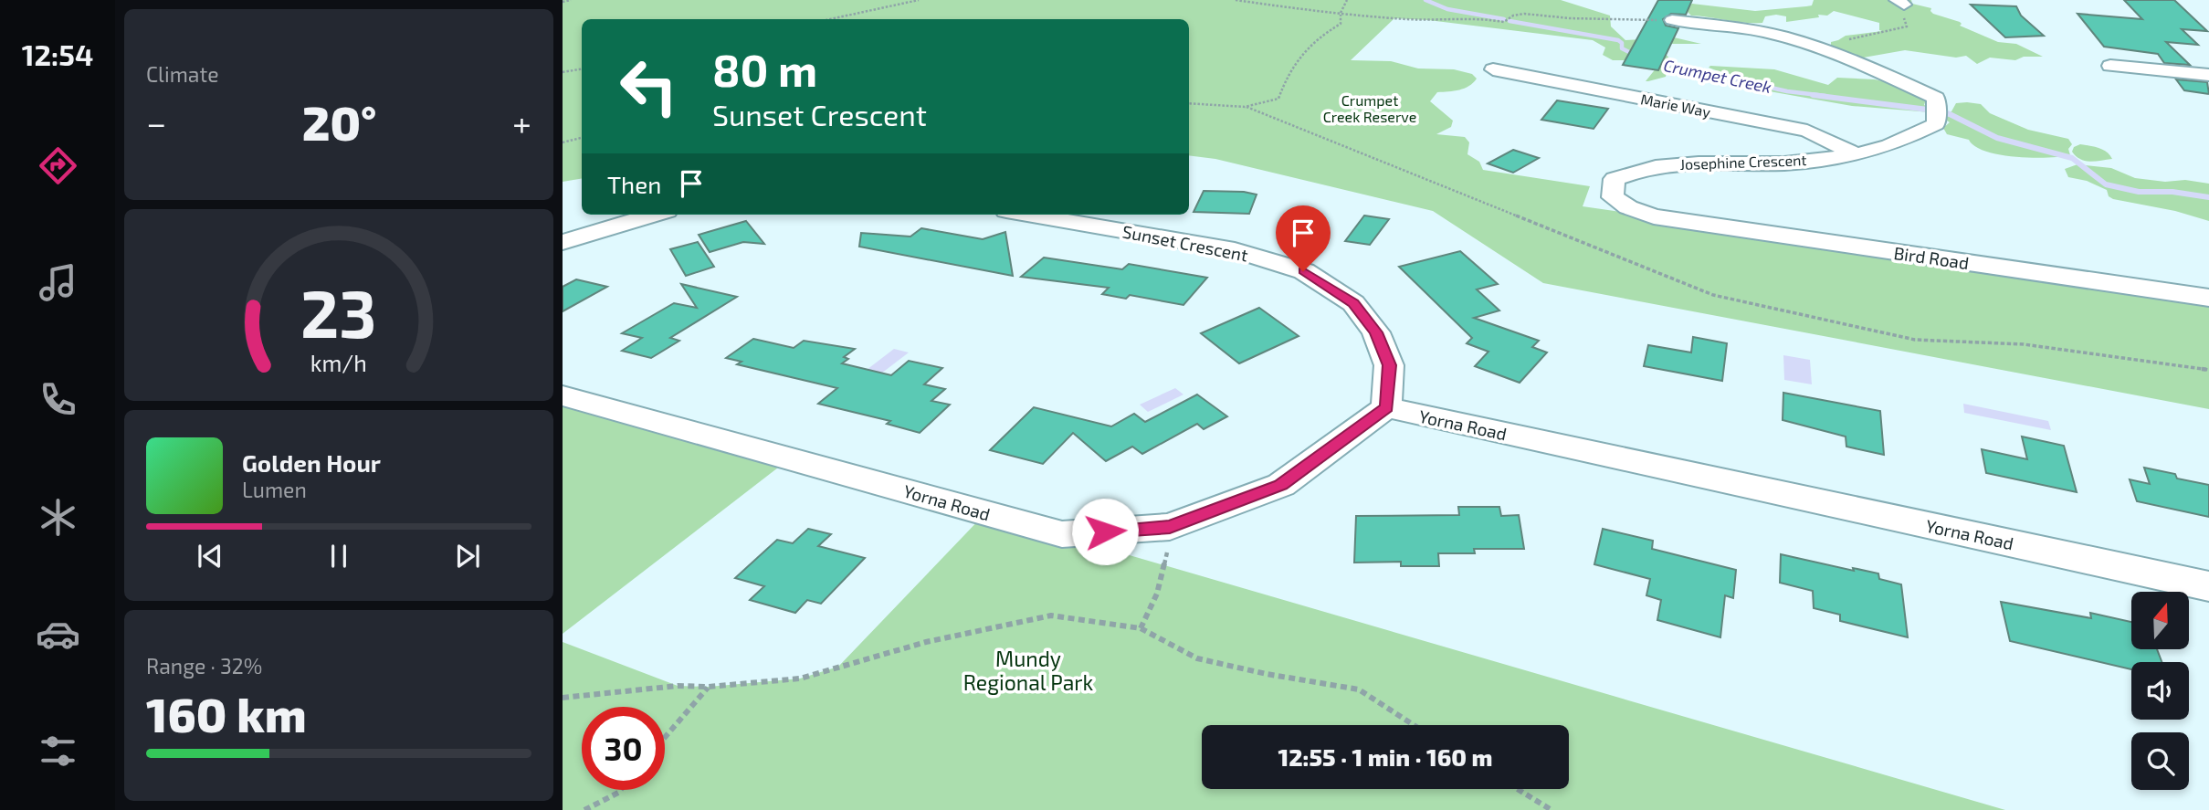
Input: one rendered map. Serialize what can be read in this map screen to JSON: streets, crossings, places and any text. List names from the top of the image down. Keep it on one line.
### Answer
{"streets":{"street":["Marie Way","Josephine Crescent","Sunset Crescent","Bird Road","Yorna Road"]},"crossings":[["Marie Way","Josephine Crescent"],["Josephine Crescent","Bird Road"],["Sunset Crescent","Yorna Road"]],"water":["Crumpet Creek"],"parks":["Crumpet Creek Reserve","Mundy Regional Park"],"north":"top","page":{"tabs":"12:54","tile":["Climate",["Range · 32%","160 km"]],"turn":["80 m","Sunset Crescent"],"heat":["−","20°","+"],"then":"Then","song":["Golden Hour","Lumen"],"limit":"30","trip":"12:55 · 1 min · 160 m","gauge":["23","km/h"]}}
